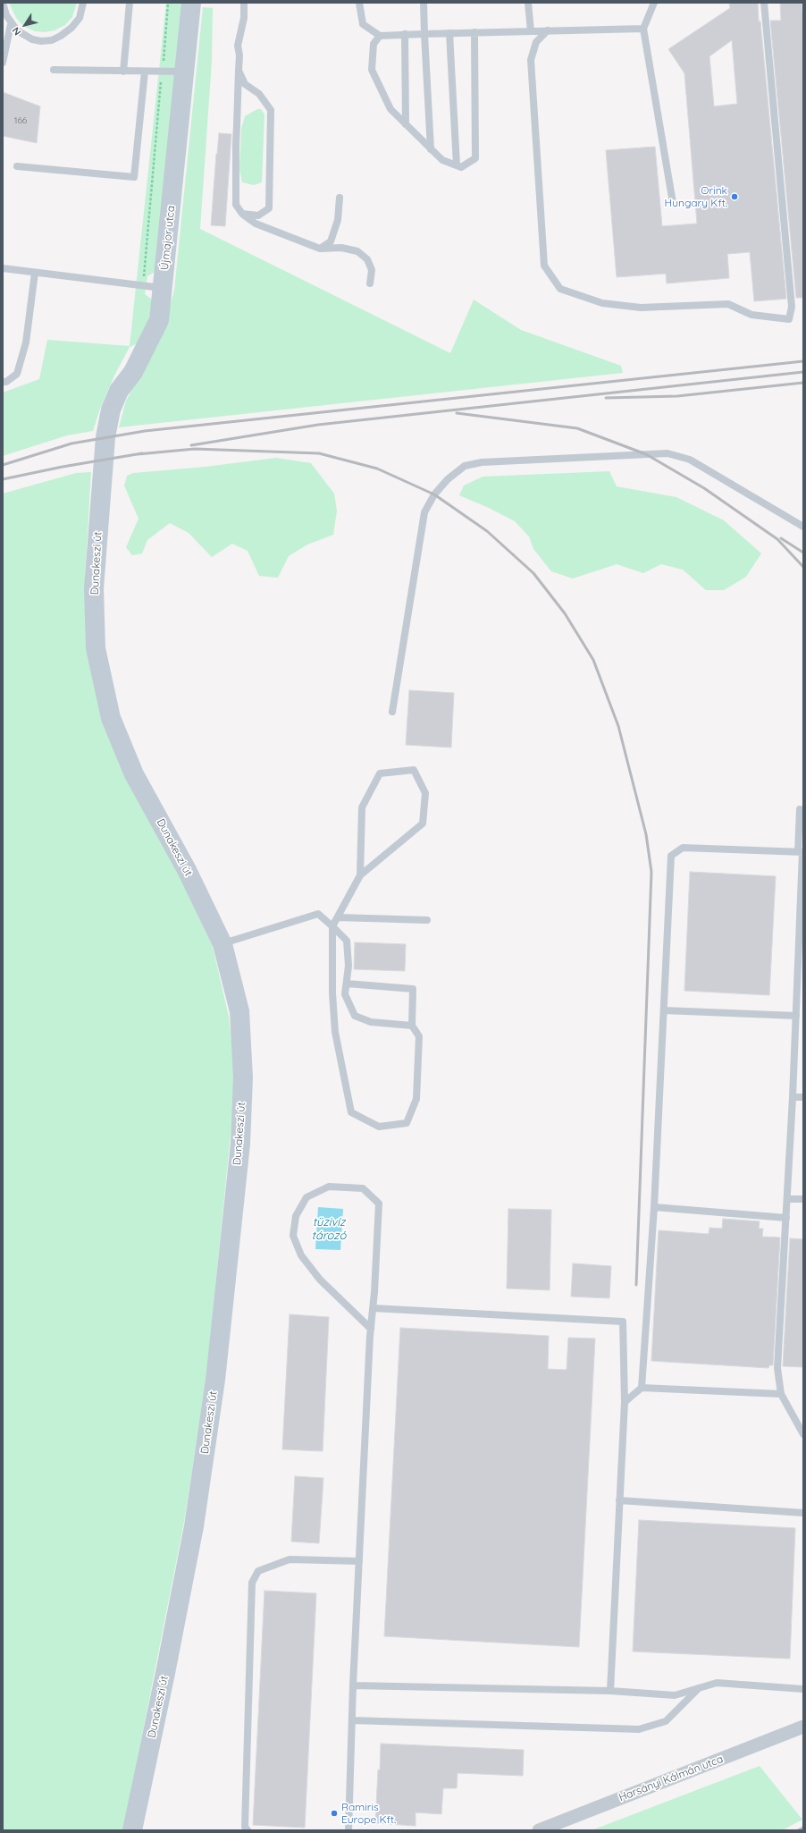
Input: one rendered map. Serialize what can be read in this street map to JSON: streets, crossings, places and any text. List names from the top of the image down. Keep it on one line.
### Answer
{"streets":{"street":["Újmajor utca","Dunakeszi út","Harsányi Kálmán utca"]},"crossings":[["Újmajor utca","Dunakeszi út"]],"water":["tüzivíz tározó"],"places":["Orink Hungary Kft.","Ramiris Europe Kft."],"house_numbers":["166"],"north":"bottom left"}
